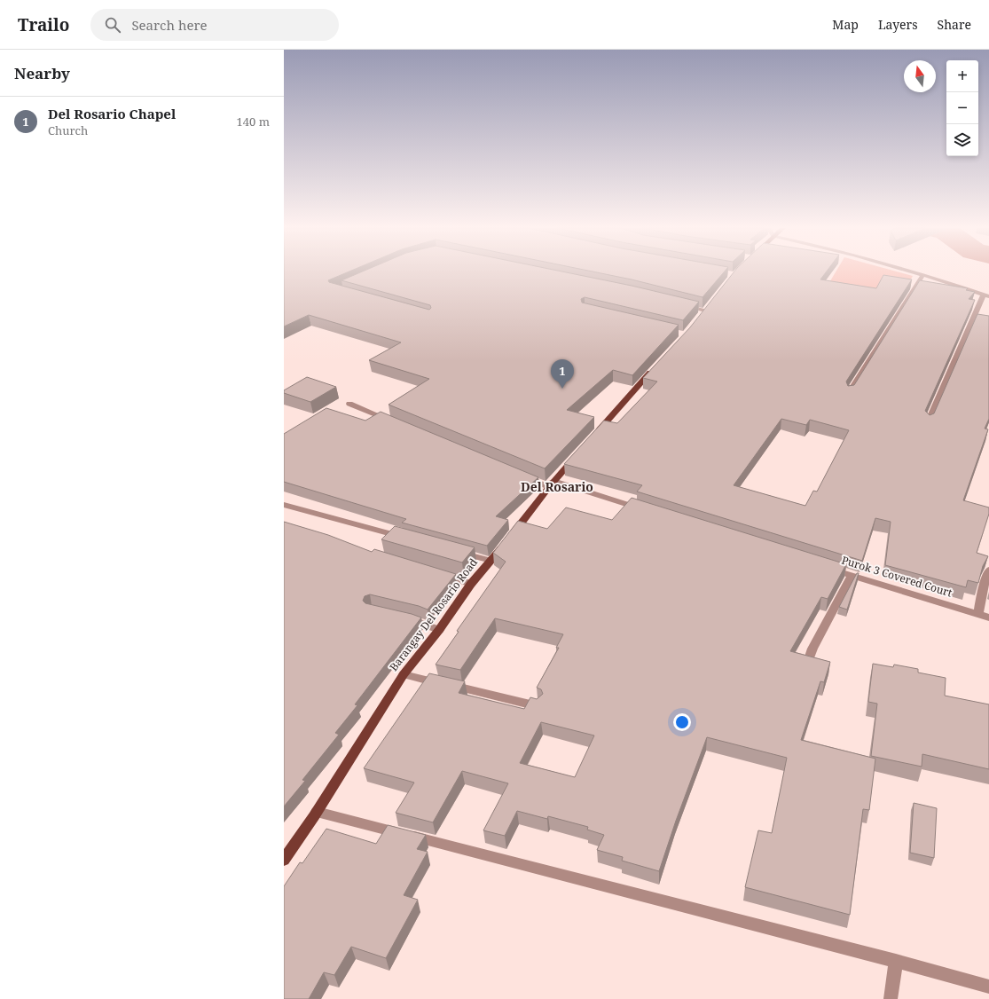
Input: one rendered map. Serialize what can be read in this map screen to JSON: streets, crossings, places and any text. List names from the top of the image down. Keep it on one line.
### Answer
{"streets":{"main road":["Barangay Del Rosario Road"],"street":["Purok 3 Covered Court"]},"districts":["Del Rosario"],"north":"top","page":{"header":"Trailo","search":"Search here","nav":["Map","Layers","Share"],"heading":"Nearby","map_buttons":["+","−"],"list":[{"mark":"1","name":"Del Rosario Chapel","note":"Church","value":"140 m"}],"pins":"1"}}
